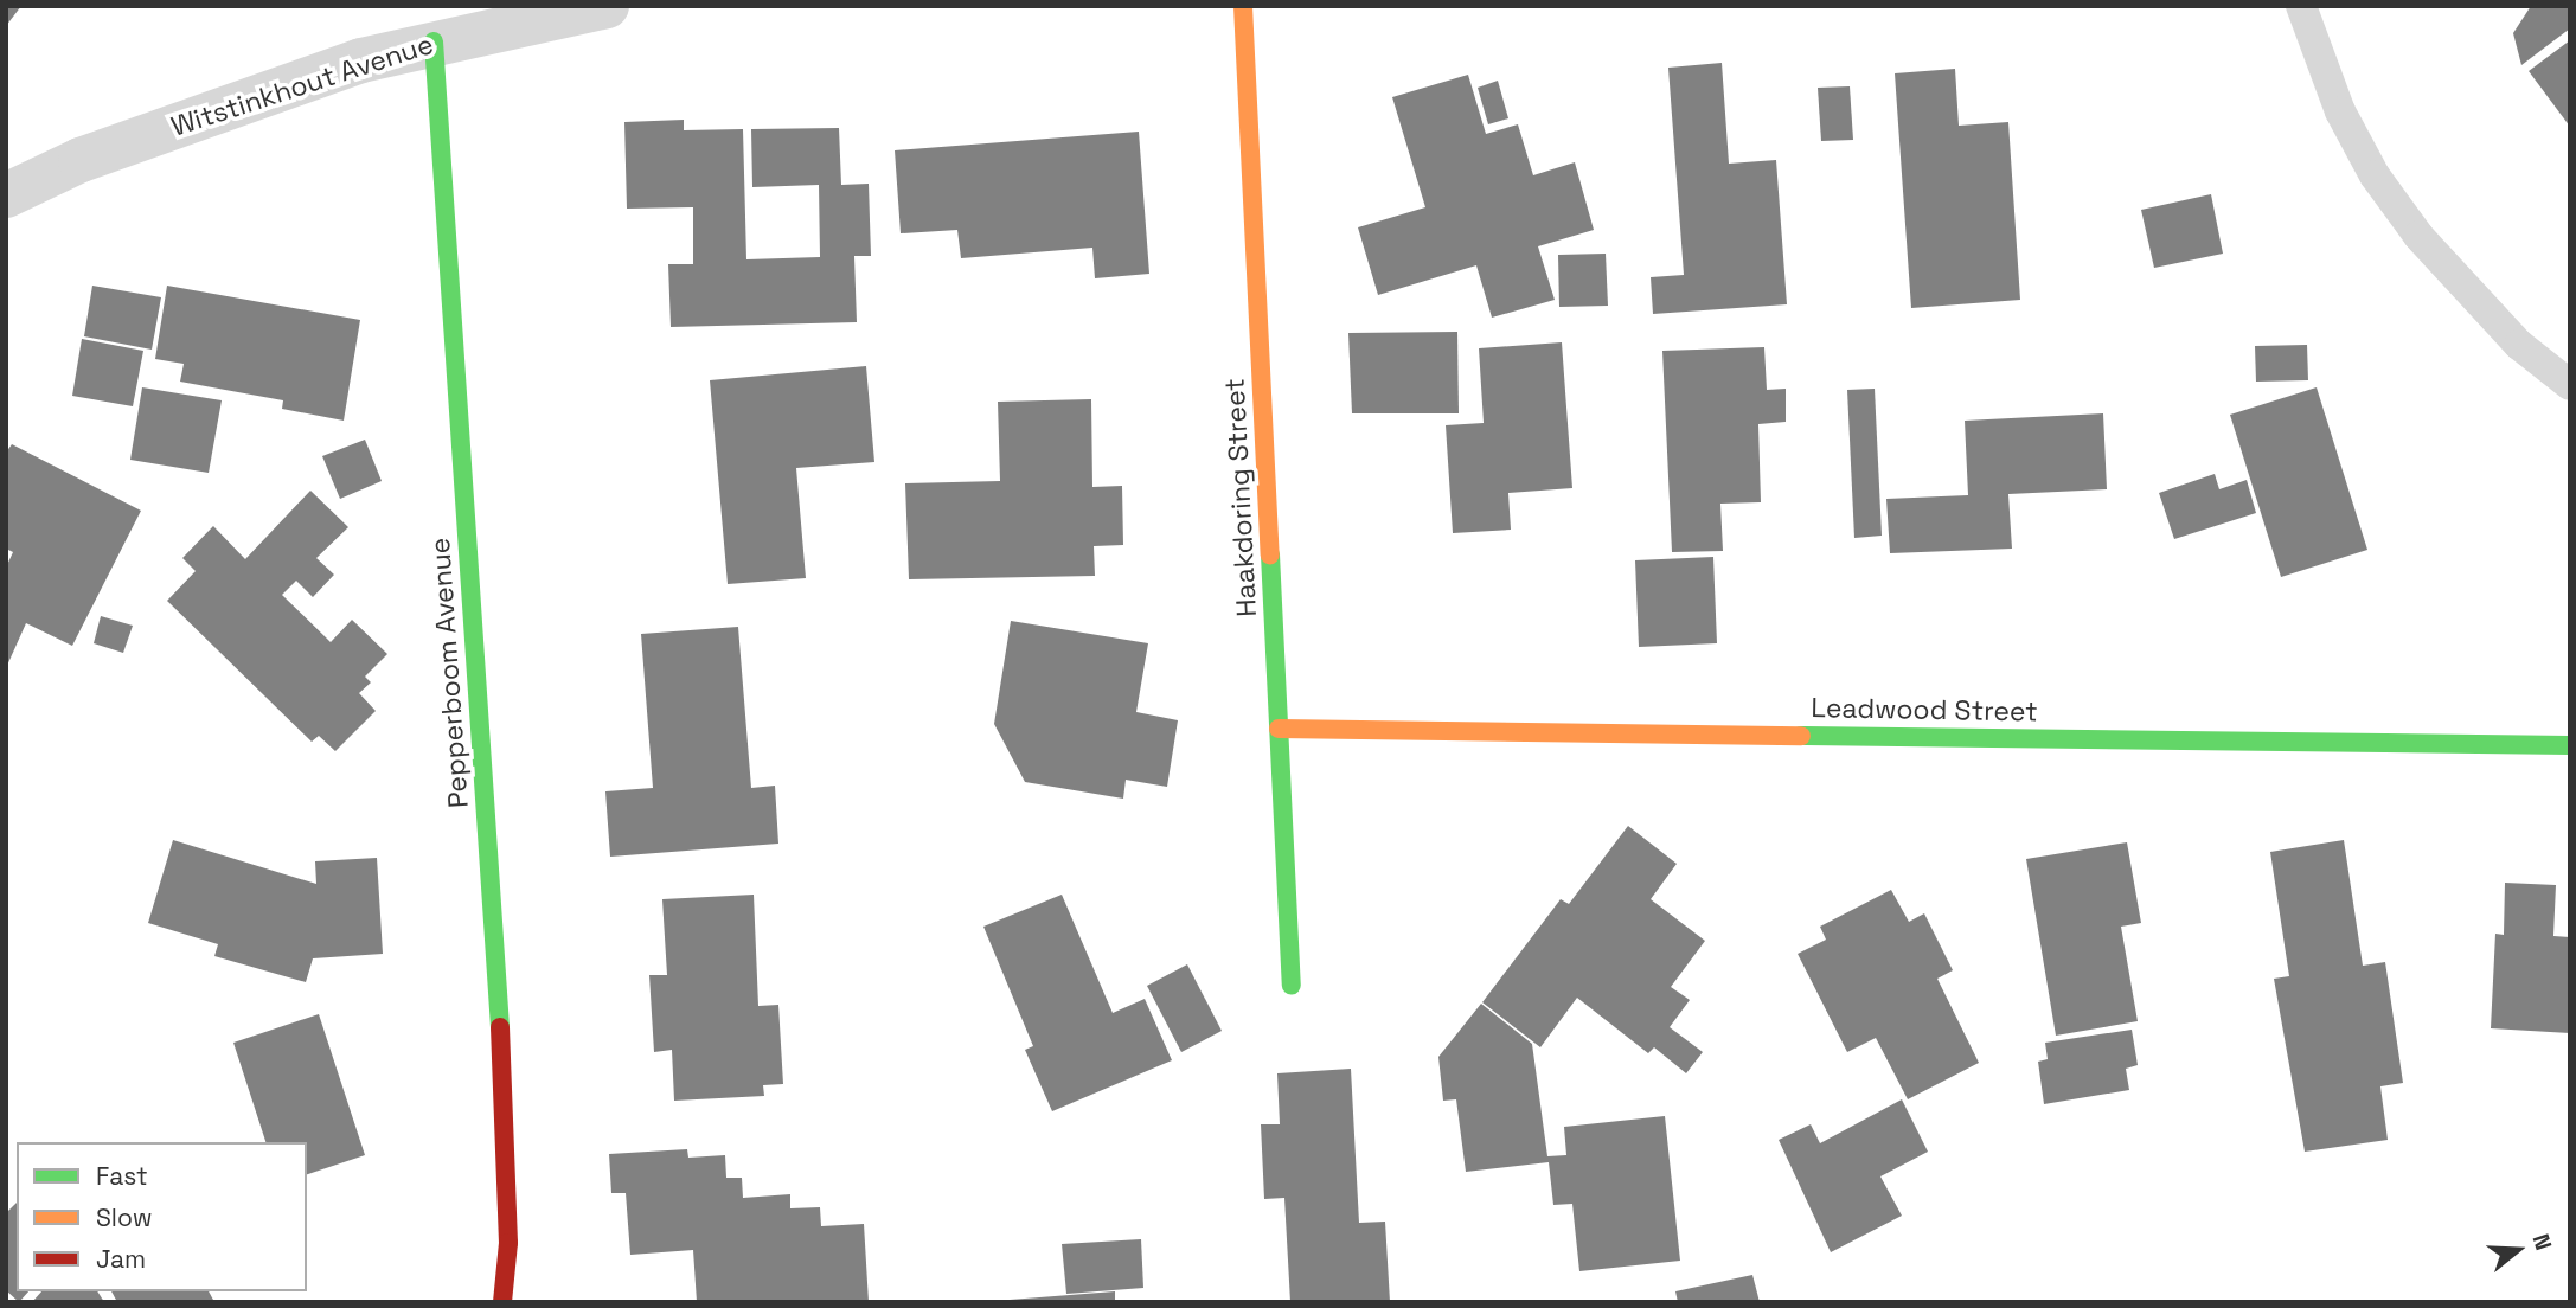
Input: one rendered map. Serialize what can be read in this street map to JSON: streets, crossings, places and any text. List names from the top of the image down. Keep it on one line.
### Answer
{"streets":{"street":["Witstinkhout Avenue","Haakdoring Street","Pepperboom Avenue","Leadwood Street"]},"crossings":[["Witstinkhout Avenue","Pepperboom Avenue"],["Haakdoring Street","Leadwood Street"]],"legend":["Fast","Slow","Jam"],"north":"right"}
